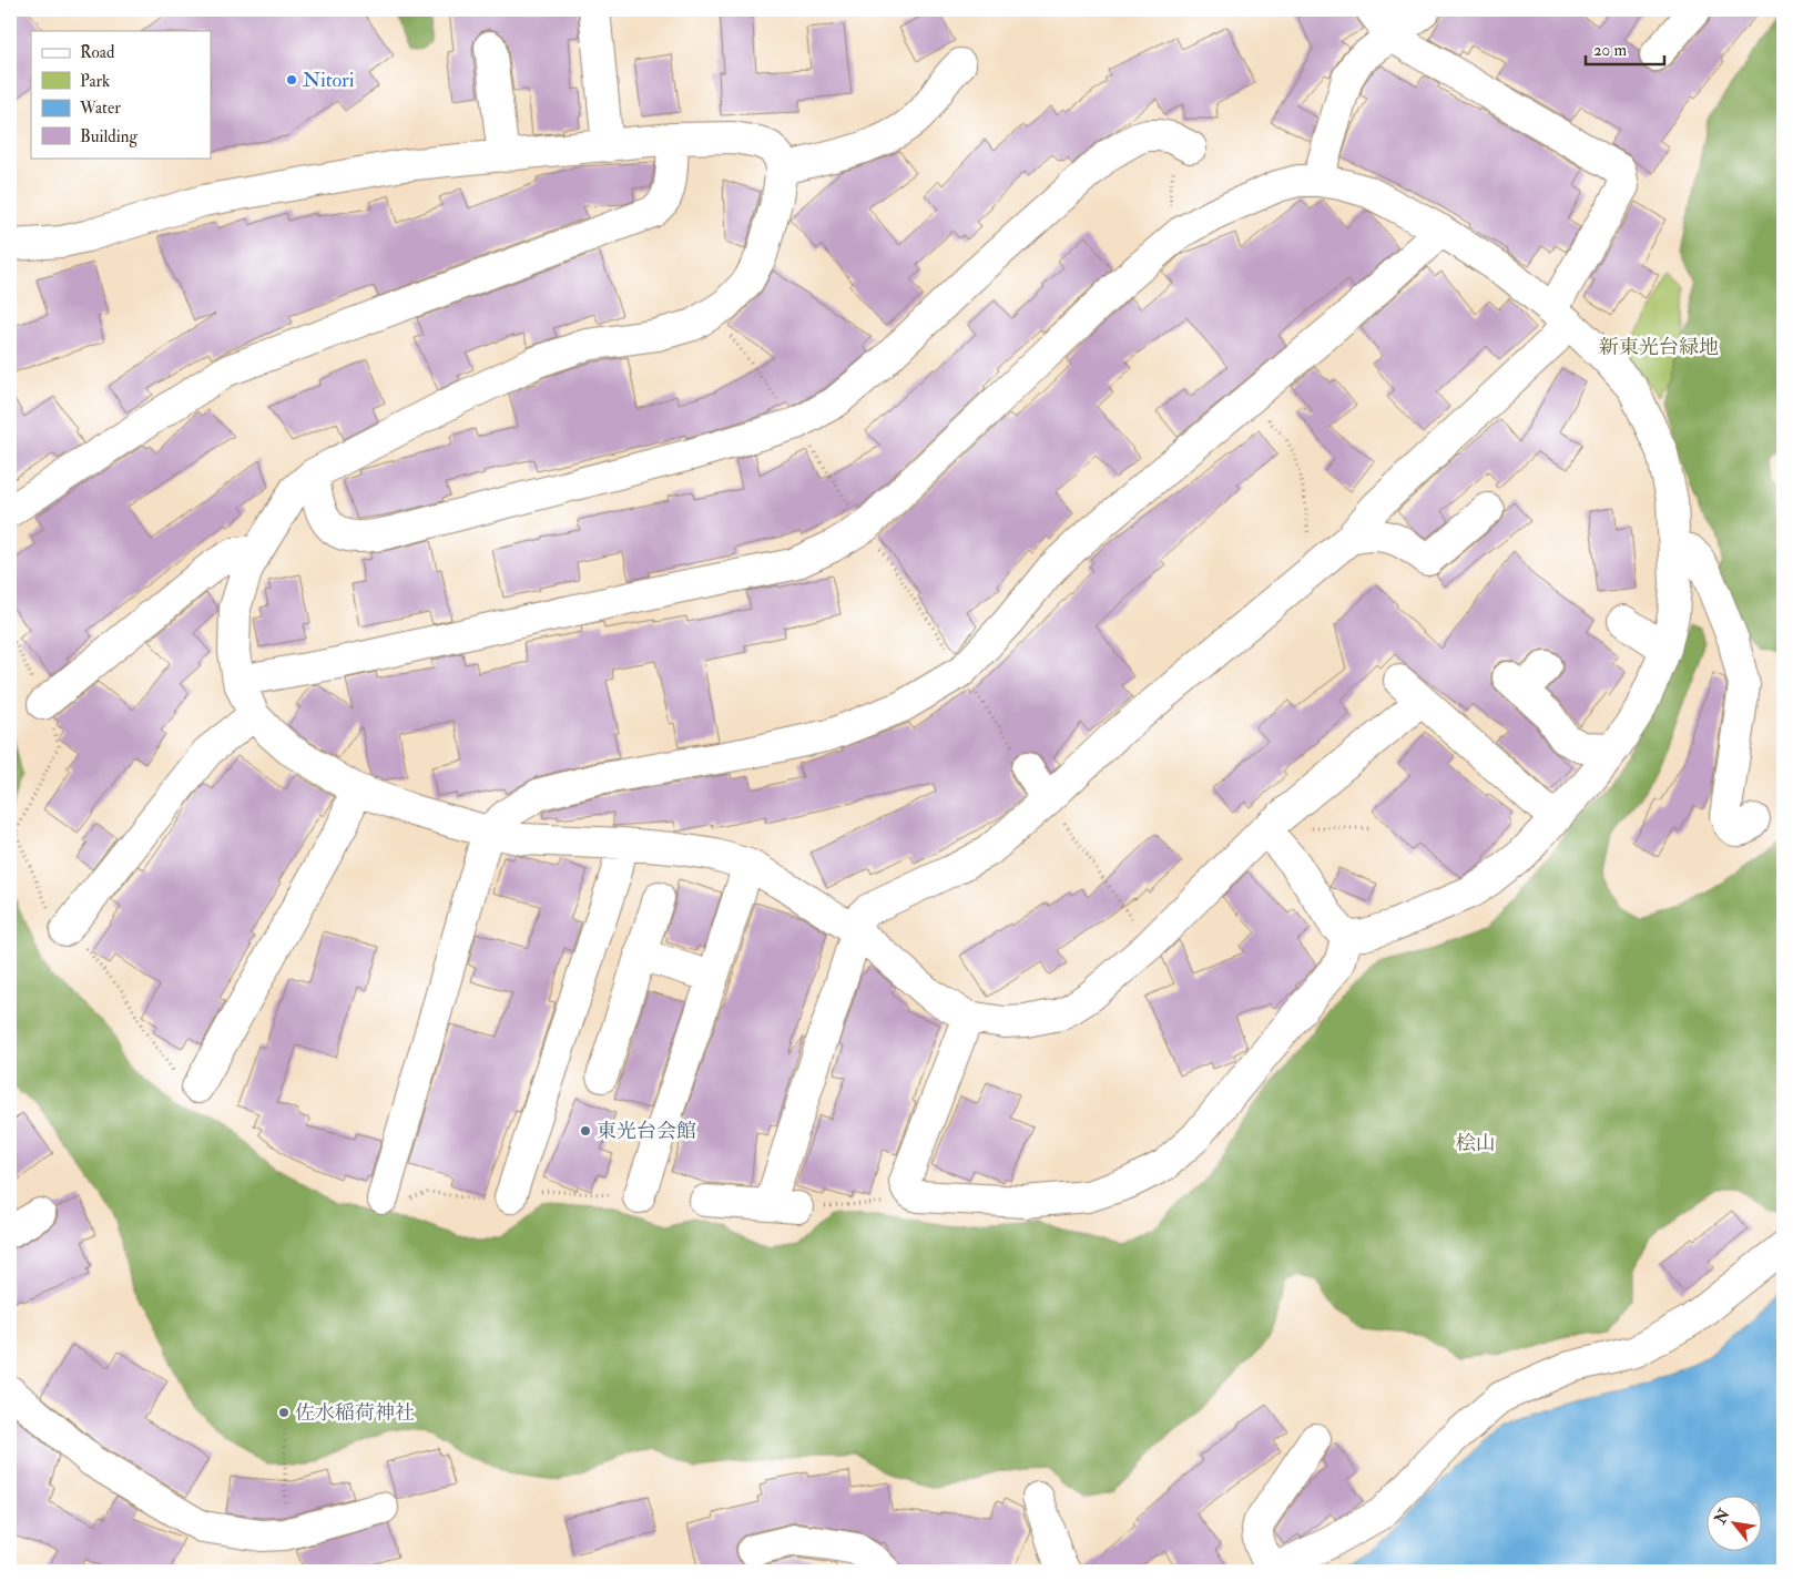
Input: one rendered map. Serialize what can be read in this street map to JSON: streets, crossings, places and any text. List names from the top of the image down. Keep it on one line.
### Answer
{"parks":["新東光台緑地","桧山"],"places":["Nitori","東光台会館","佐水稲荷神社"],"legend":["Road","Park","Water","Building"],"scale_bar":"20 m","north":"top left"}
